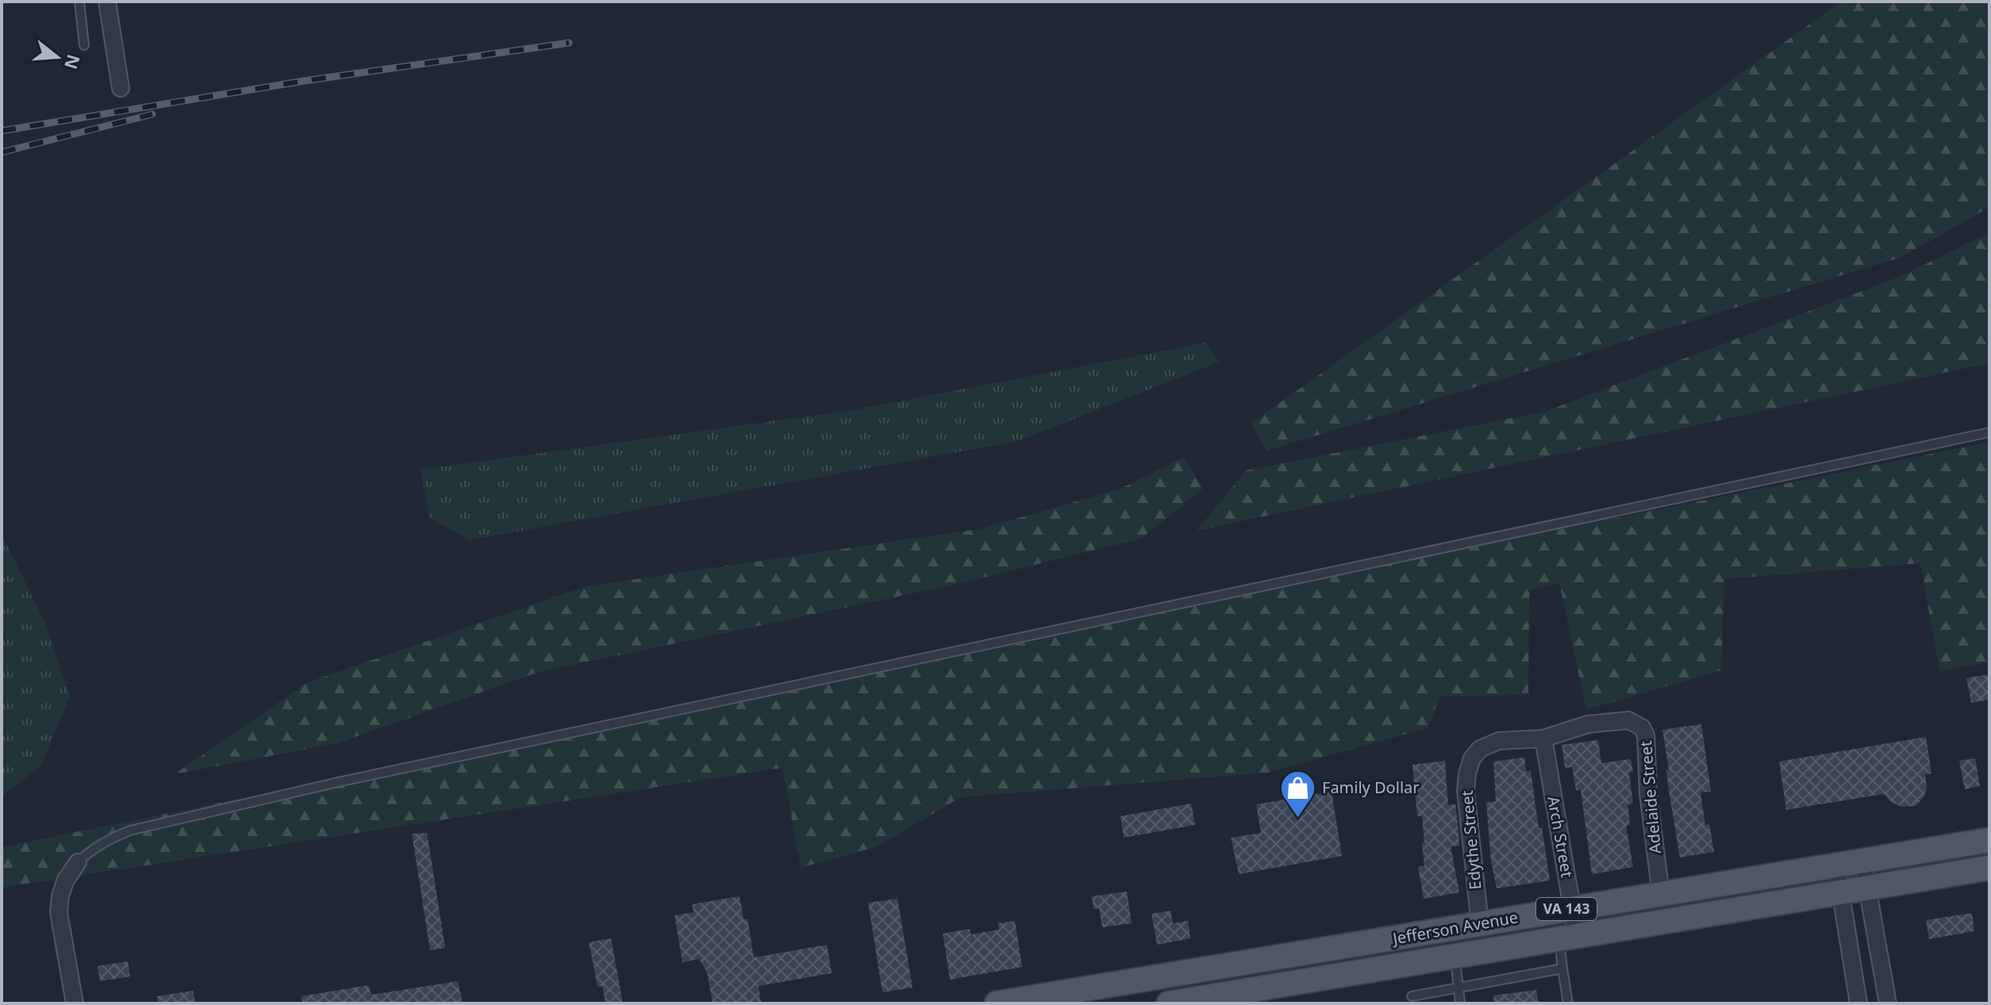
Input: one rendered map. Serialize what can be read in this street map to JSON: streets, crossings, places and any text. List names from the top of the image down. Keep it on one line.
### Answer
{"streets":{"main road":["VA 143","Jefferson Avenue"],"street":["Adelaide Street","Arch Street","Edythe Street"]},"crossings":[["Adelaide Street","Arch Street"],["Adelaide Street","Edythe Street"],["Adelaide Street","Jefferson Avenue"],["Arch Street","Edythe Street"],["Arch Street","Jefferson Avenue"],["Edythe Street","Jefferson Avenue"]],"places":{"shop":["Family Dollar"]},"north":"right"}
